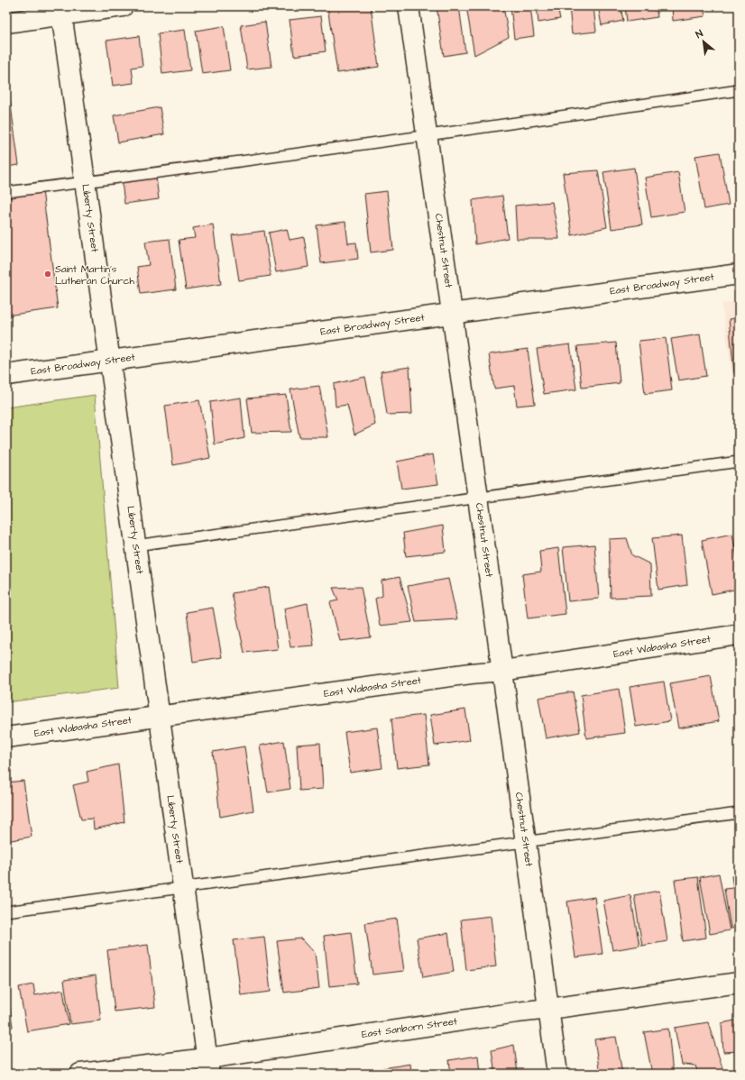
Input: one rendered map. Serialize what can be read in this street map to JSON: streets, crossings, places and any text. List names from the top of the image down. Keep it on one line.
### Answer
{"streets":{"street":["Liberty Street","Chestnut Street","East Broadway Street","East Wabasha Street","East Sanborn Street"]},"crossings":[["Liberty Street","East Broadway Street"],["Liberty Street","East Wabasha Street"],["Liberty Street","East Sanborn Street"],["Chestnut Street","East Broadway Street"],["Chestnut Street","East Wabasha Street"],["Chestnut Street","East Sanborn Street"]],"places":["Saint Martin's Lutheran Church"],"north":"top left"}
